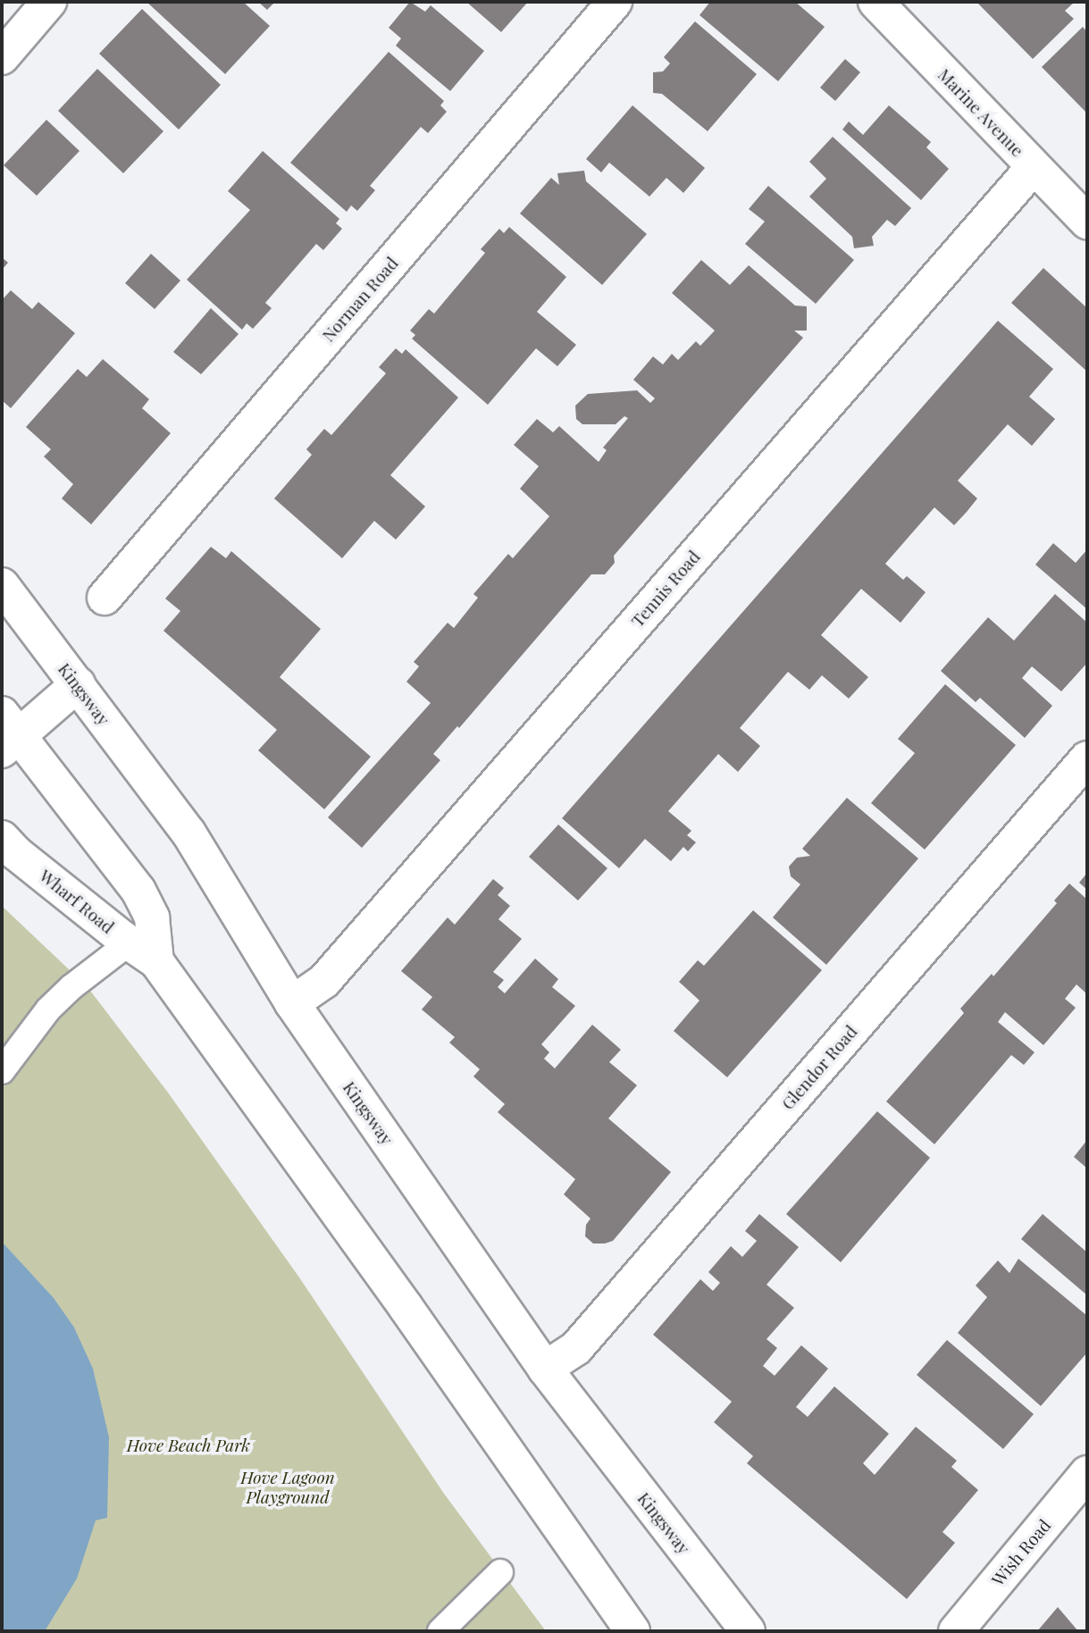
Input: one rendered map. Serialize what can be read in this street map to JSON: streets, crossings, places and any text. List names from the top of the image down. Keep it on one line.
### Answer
{"streets":{"street":["Marine Avenue","Norman Road","Tennis Road","Kingsway","Wharf Road","Glendor Road","Wish Road"]},"crossings":[["Marine Avenue","Tennis Road"],["Tennis Road","Kingsway"],["Kingsway","Glendor Road"]],"parks":["Hove Beach Park","Hove Lagoon Playground"]}
